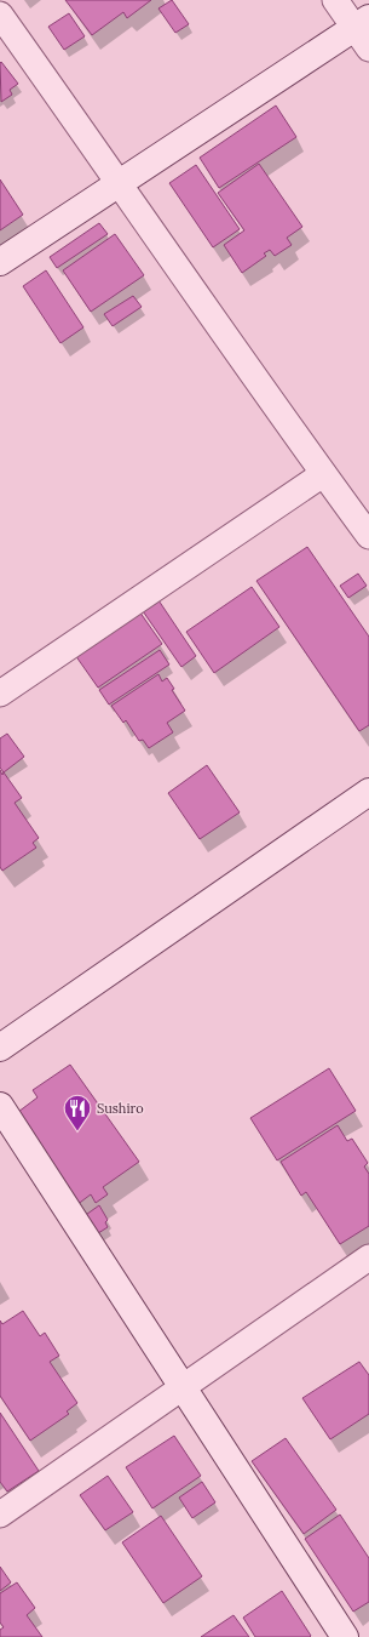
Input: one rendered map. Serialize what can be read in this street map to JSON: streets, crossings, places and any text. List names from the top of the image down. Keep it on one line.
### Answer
{"places":{"restaurant":["Sushiro"]}}
